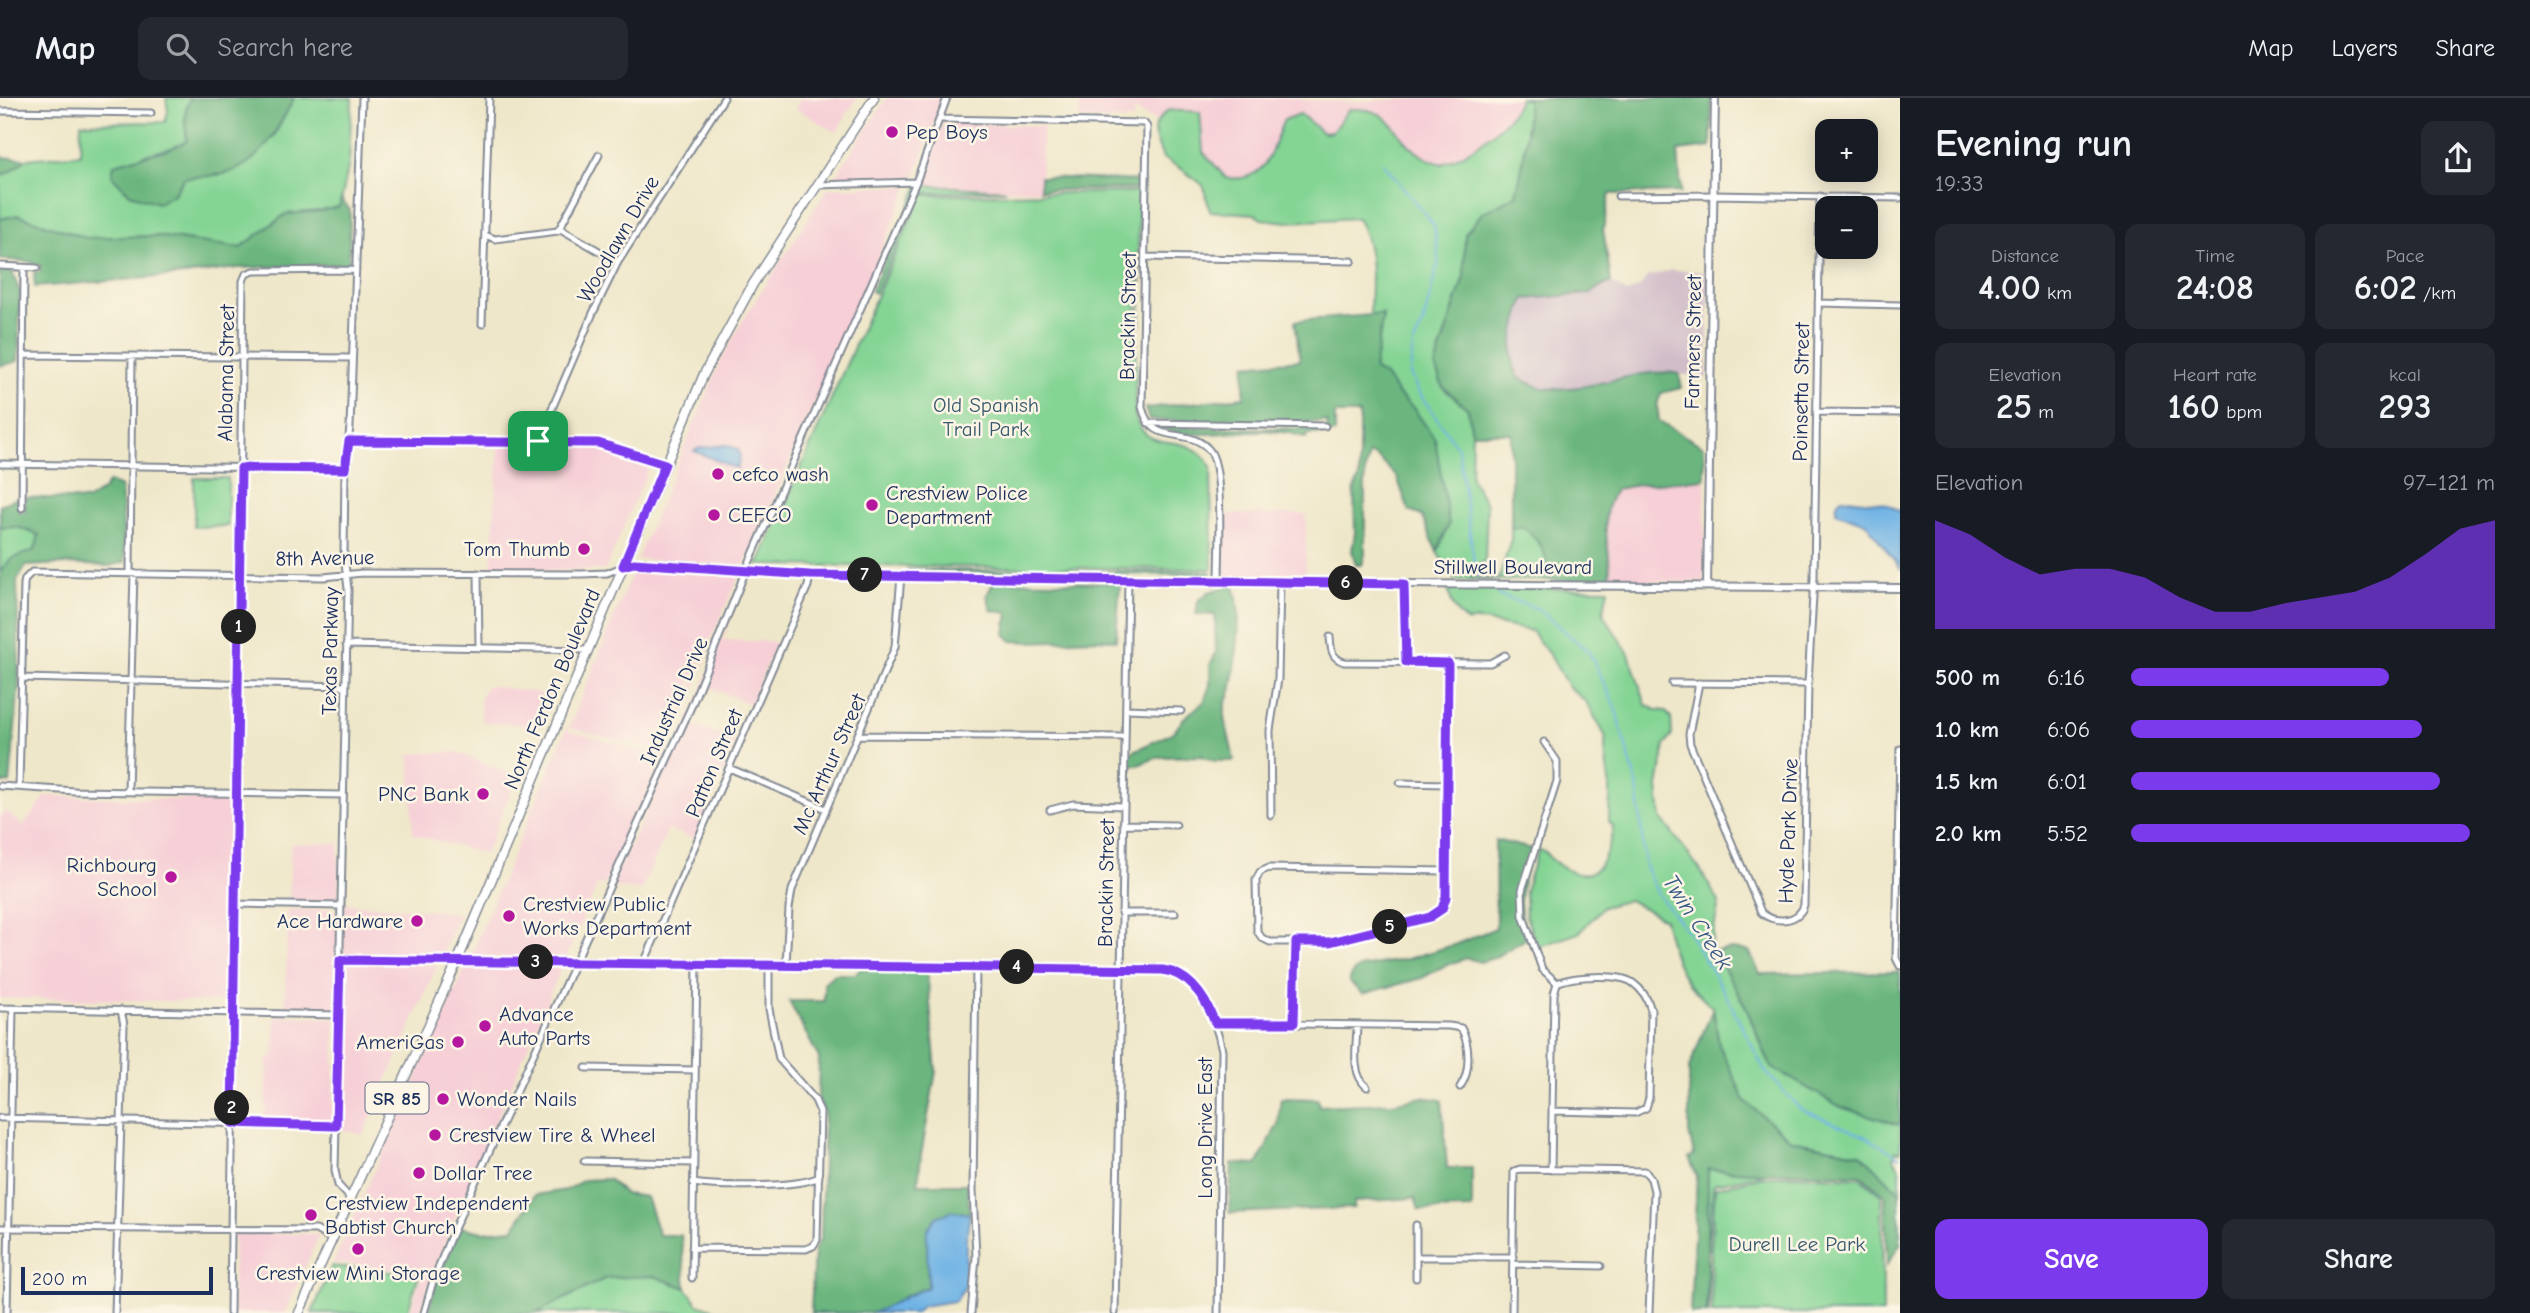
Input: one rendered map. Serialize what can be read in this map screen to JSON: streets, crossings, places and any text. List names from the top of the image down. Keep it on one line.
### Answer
{"streets":{"main road":["North Ferdon Boulevard","SR 85"],"street":["Woodlawn Drive","Brackin Street","Farmers Street","Alabama Street","Poinsetta Street","8th Avenue","Stillwell Boulevard","Texas Parkway","Industrial Drive","Patton Street","Mc Arthur Street","Hyde Park Drive","Long Drive East"]},"crossings":[["Brackin Street","Stillwell Boulevard"],["Brackin Street","Industrial Drive"],["Brackin Street","Long Drive East"],["Farmers Street","Stillwell Boulevard"],["Alabama Street","8th Avenue"],["Alabama Street","Texas Parkway"],["Poinsetta Street","Stillwell Boulevard"],["Poinsetta Street","Hyde Park Drive"],["8th Avenue","Stillwell Boulevard"],["8th Avenue","Texas Parkway"],["8th Avenue","North Ferdon Boulevard"],["Stillwell Boulevard","North Ferdon Boulevard"],["Stillwell Boulevard","Industrial Drive"],["Stillwell Boulevard","Patton Street"],["Stillwell Boulevard","Mc Arthur Street"],["Stillwell Boulevard","Hyde Park Drive"],["Texas Parkway","North Ferdon Boulevard"],["Texas Parkway","Long Drive East"],["North Ferdon Boulevard","Long Drive East"],["Industrial Drive","Long Drive East"],["Patton Street","Long Drive East"],["Mc Arthur Street","Long Drive East"]],"water":["Twin Creek"],"parks":["Old Spanish Trail Park","Durell Lee Park"],"places":["Pep Boys","cefco wash","Crestview Police Department","CEFCO","Tom Thumb","PNC Bank","Richbourg School","Crestview Public Works Department","Ace Hardware","Advance Auto Parts","AmeriGas","Wonder Nails","Crestview Tire & Wheel","Dollar Tree","Crestview Independent Babtist Church","Crestview Mini Storage"],"scale_bar":"200 m","page":{"header":"Map","search":"Search here","nav":["Map","Layers","Share"],"heading":["Evening run","19:33"],"map_buttons":["+","−"],"stats":[["Distance","4.00 km"],["Time","24:08"],["Pace","6:02 /km"],["Elevation","25 m"],["Heart rate","160 bpm"],["kcal","293"]],"chart":["Elevation","97–121 m"],"pins":["7","6","1","5","3","4","2"],"list":[{"name":"500 m","note":"6:16"},{"name":"1.0 km","note":"6:06"},{"name":"1.5 km","note":"6:01"},{"name":"2.0 km","note":"5:52"}],"buttons":["Save","Share"],"scale":"200 m"}}
